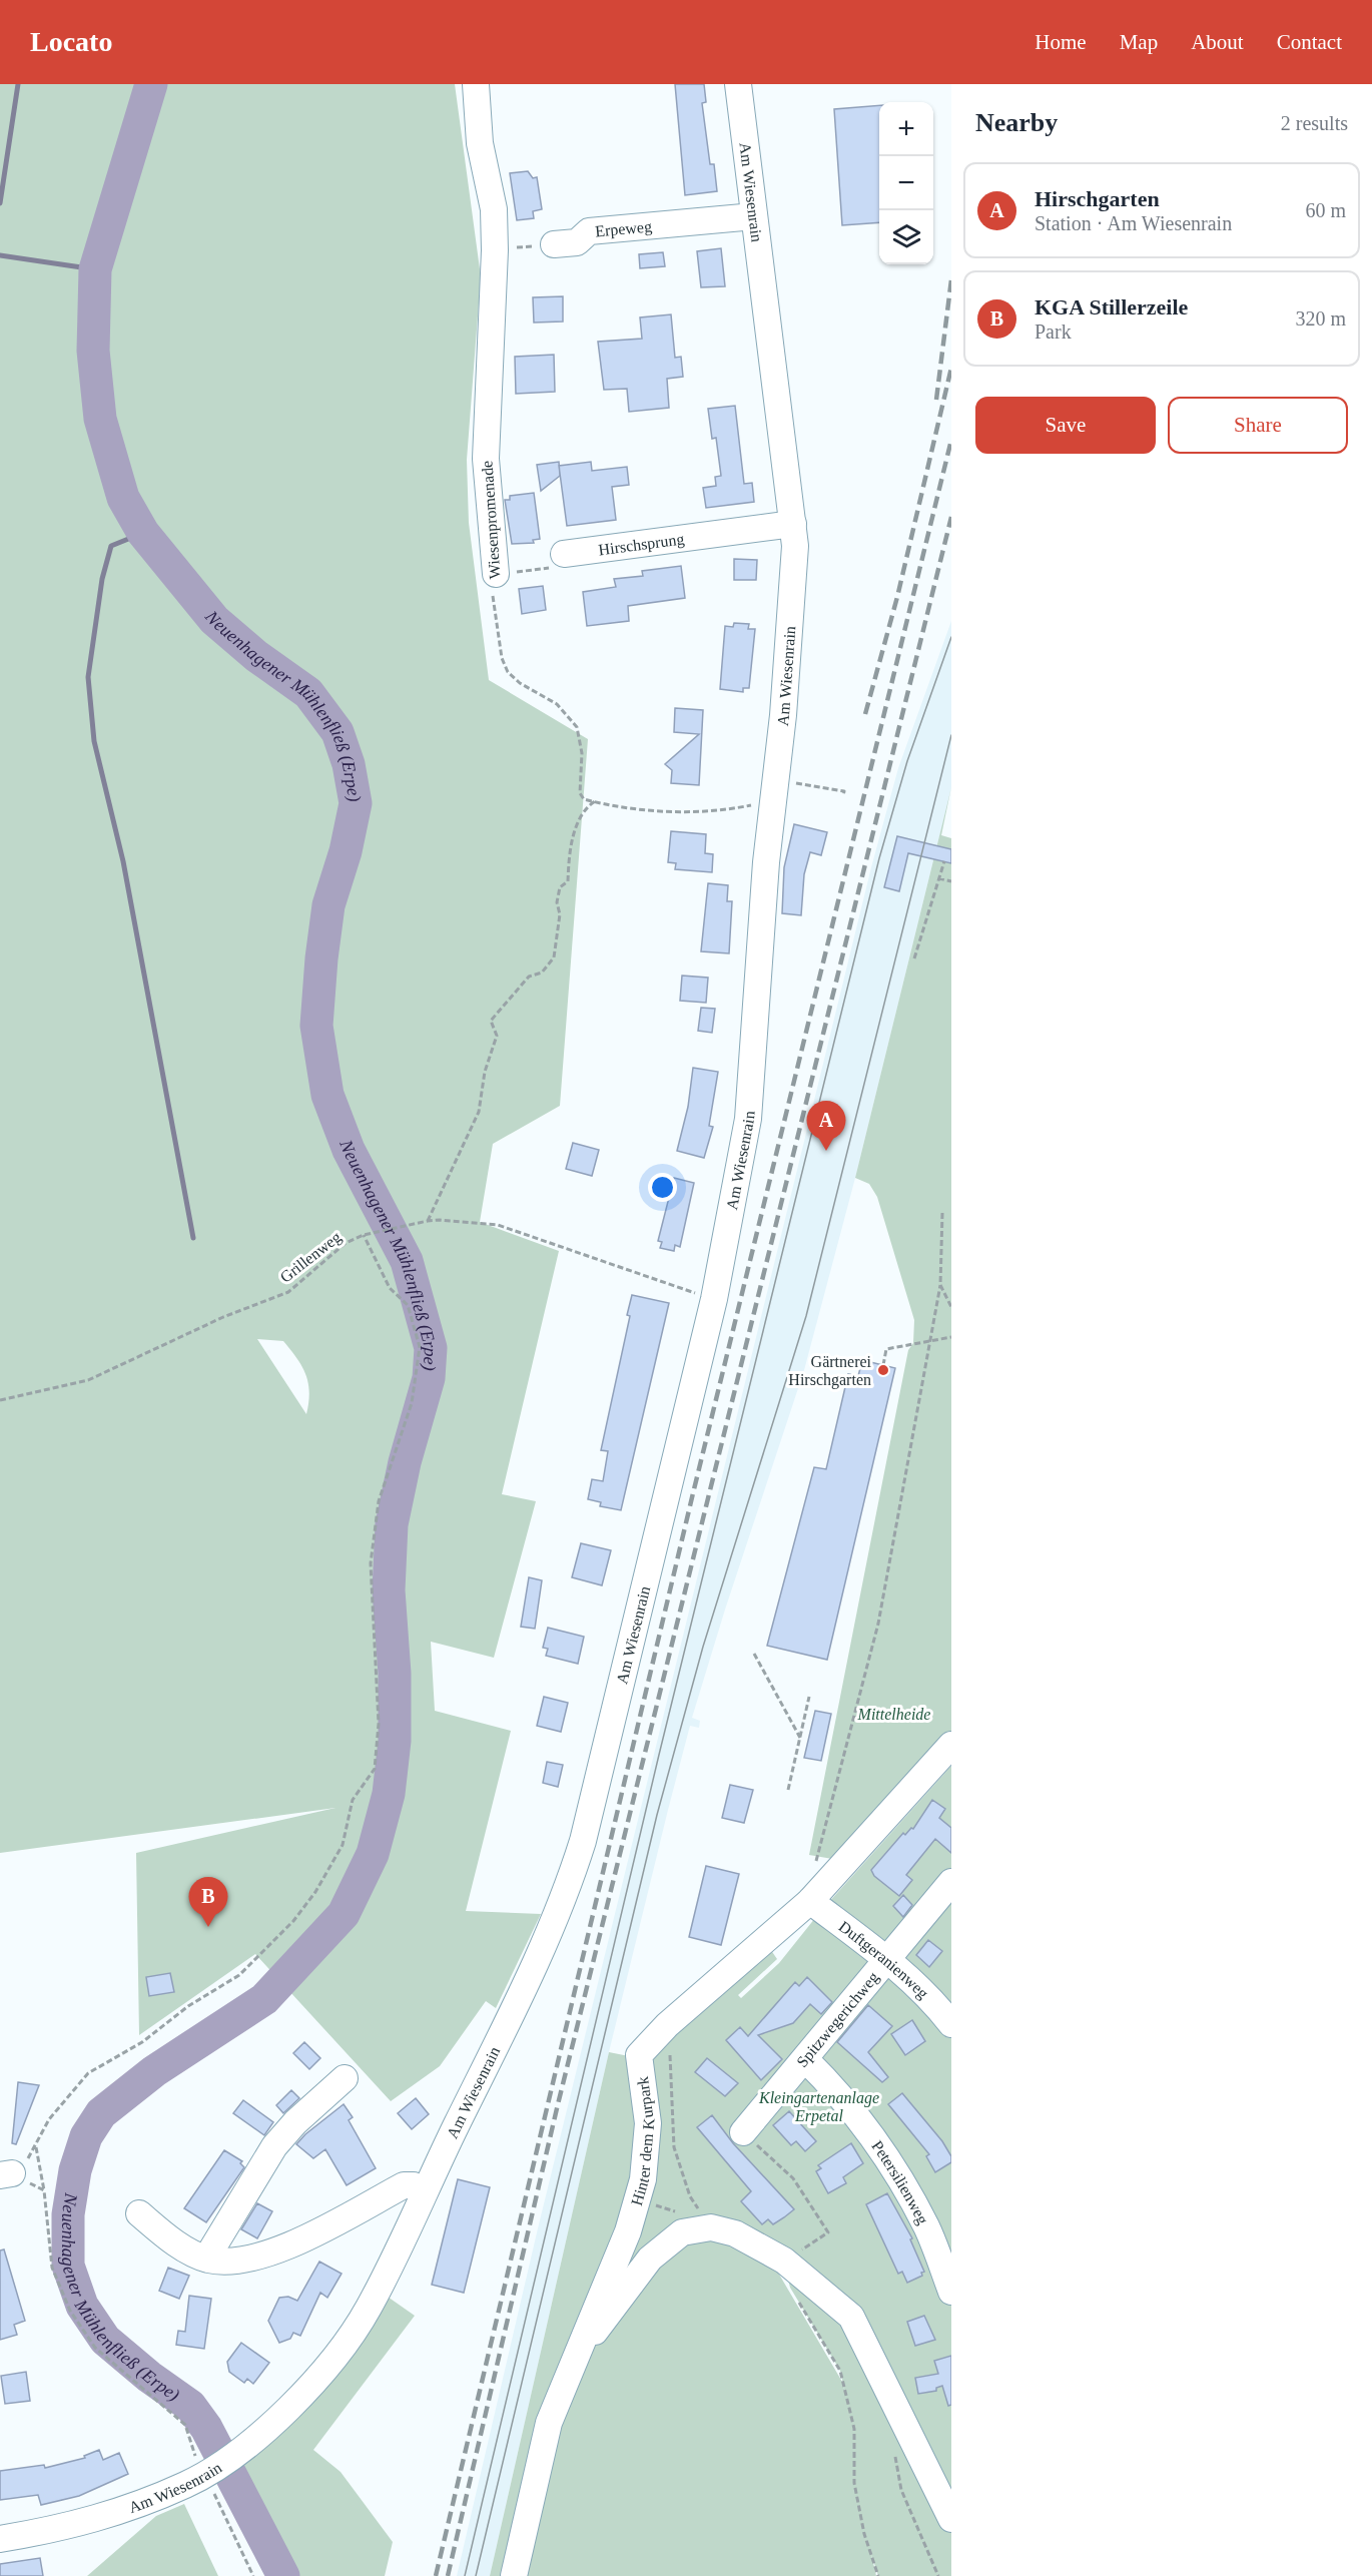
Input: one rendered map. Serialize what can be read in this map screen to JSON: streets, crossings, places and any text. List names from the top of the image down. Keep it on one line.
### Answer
{"streets":{"street":["Am Wiesenrain","Erpeweg","Wiesenpromenade","Hirschsprung","Duftgeranienweg","Spitzwegerichweg","Hinter dem Kurpark","Petersilienweg"],"path":["Grillenweg"]},"crossings":[["Am Wiesenrain","Erpeweg"],["Am Wiesenrain","Hirschsprung"],["Am Wiesenrain","Grillenweg"],["Duftgeranienweg","Spitzwegerichweg"],["Duftgeranienweg","Hinter dem Kurpark"],["Spitzwegerichweg","Petersilienweg"]],"water":["Neuenhagener Mühlenfließ (Erpe)"],"parks":["Mittelheide","Kleingartenanlage Erpetal"],"places":["Gärtnerei Hirschgarten"],"page":{"header":"Locato","nav":["Home","Map","About","Contact"],"heading":["Nearby","2 results"],"map_buttons":["+","−"],"list":[{"mark":"A","name":"Hirschgarten","note":"Station · Am Wiesenrain","value":"60 m"},{"mark":"B","name":"KGA Stillerzeile","note":"Park","value":"320 m"}],"buttons":["Save","Share"],"pins":["A","B"]}}
